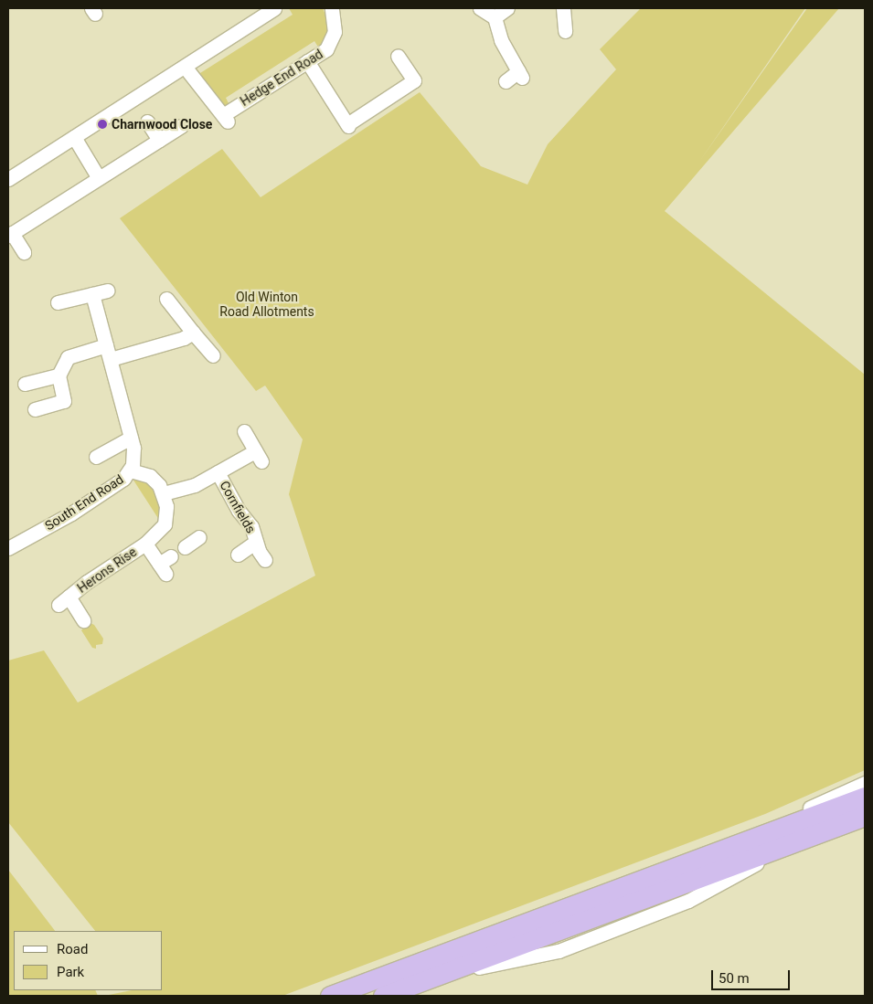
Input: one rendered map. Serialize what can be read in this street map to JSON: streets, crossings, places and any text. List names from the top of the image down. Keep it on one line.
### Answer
{"streets":{"street":["Hedge End Road","South End Road","Cornfields","Herons Rise"]},"crossings":[["Cornfields","Herons Rise"]],"parks":["Old Winton Road Allotments"],"places":["Charnwood Close"],"legend":["Road","Park"],"scale_bar":"50 m"}
